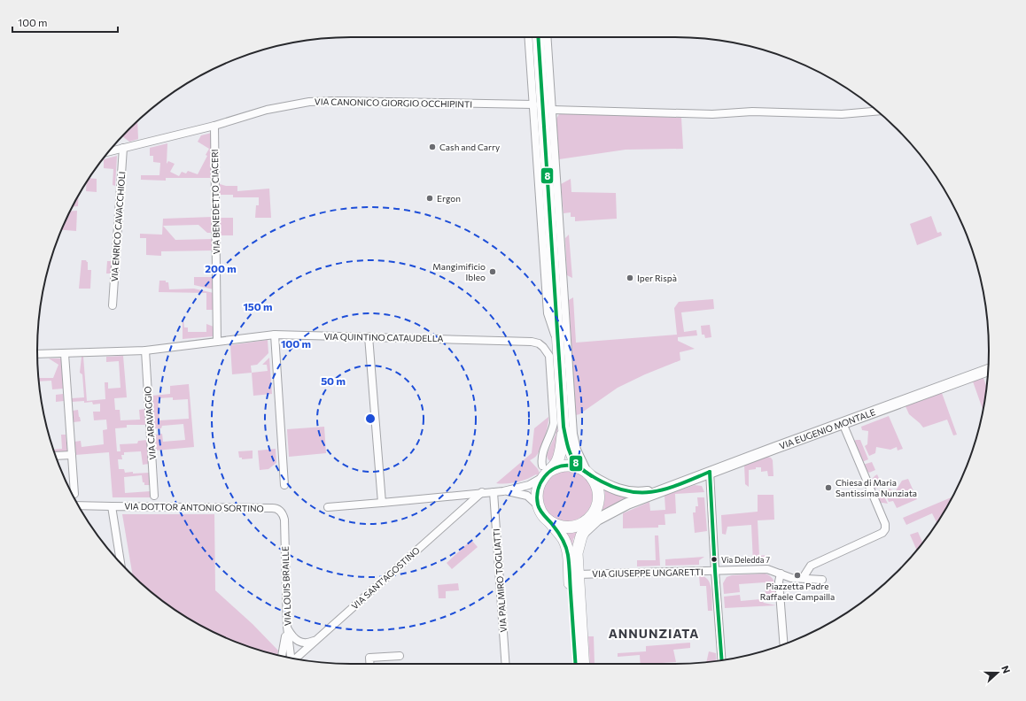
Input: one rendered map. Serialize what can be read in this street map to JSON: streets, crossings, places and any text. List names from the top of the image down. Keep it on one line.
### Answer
{"streets":{"main road":["VIA EUGENIO MONTALE"],"street":["VIA CANONICO GIORGIO OCCHIPINTI","VIA BENEDETTO CIACERI","VIA ENRICO CAVACCHIOLI","VIA QUINTINO CATAUDELLA","VIA CARAVAGGIO","VIA DOTTOR ANTONIO SORTINO","VIA GIUSEPPE UNGARETTI","VIA SANT'AGOSTINO","VIA PALMIRO TOGLIATTI","VIA LOUIS BRAILLE"]},"crossings":[["VIA CANONICO GIORGIO OCCHIPINTI","VIA BENEDETTO CIACERI"],["VIA CANONICO GIORGIO OCCHIPINTI","VIA ENRICO CAVACCHIOLI"],["VIA BENEDETTO CIACERI","VIA QUINTINO CATAUDELLA"],["VIA QUINTINO CATAUDELLA","VIA CARAVAGGIO"],["VIA DOTTOR ANTONIO SORTINO","VIA LOUIS BRAILLE"]],"districts":["ANNUNZIATA"],"places":["Cash and Carry","Ergon","Mangimificio Ibleo","Iper Rispà","Chiesa di Maria Santissima Nunziata","Via Deledda 7","Piazzetta Padre Raffaele Campailla"],"lines":["transit line 8"],"scale_bar":"100 m","north":"right","rings":["200 m","150 m","100 m","50 m"]}
